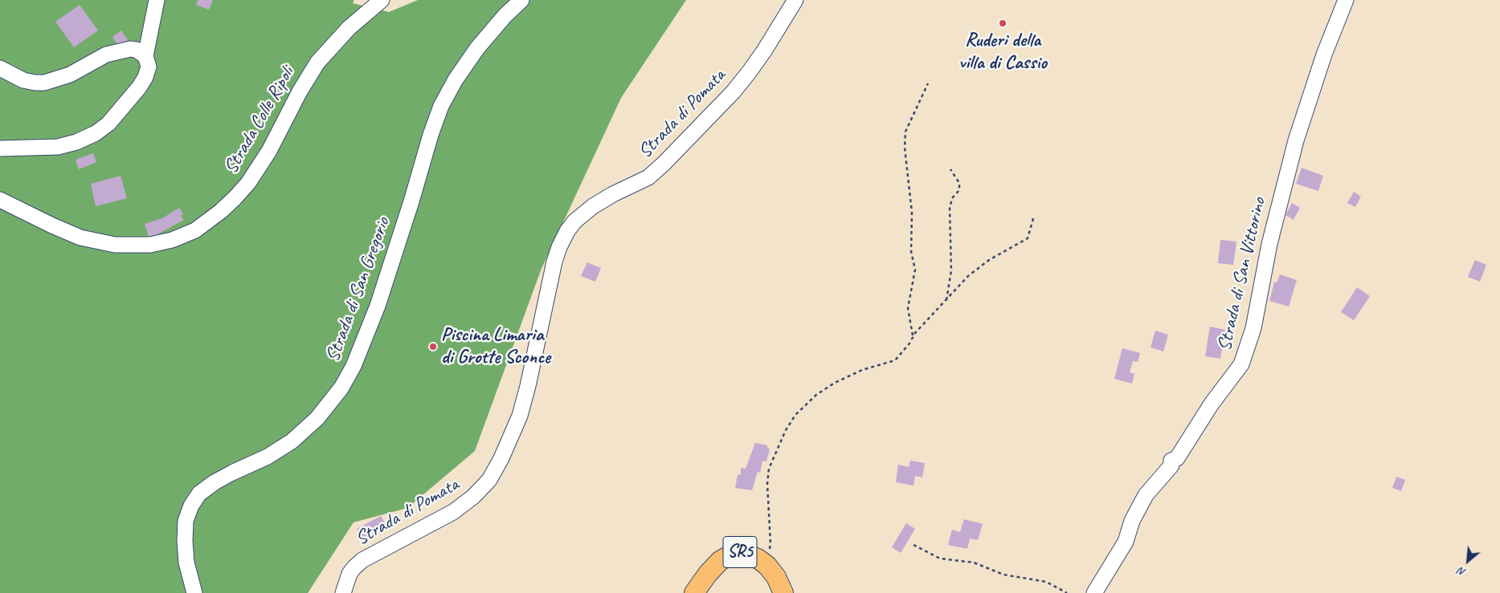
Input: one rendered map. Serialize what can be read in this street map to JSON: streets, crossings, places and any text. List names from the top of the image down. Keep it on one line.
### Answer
{"streets":{"main road":["SR5"],"street":["Strada di Pomata","Strada Colle Ripoli","Strada di San Vittorino","Strada di San Gregorio"]},"places":["Ruderi della villa di Cassio","Piscina Limaria di Grotte Sconce"],"north":"bottom left"}
